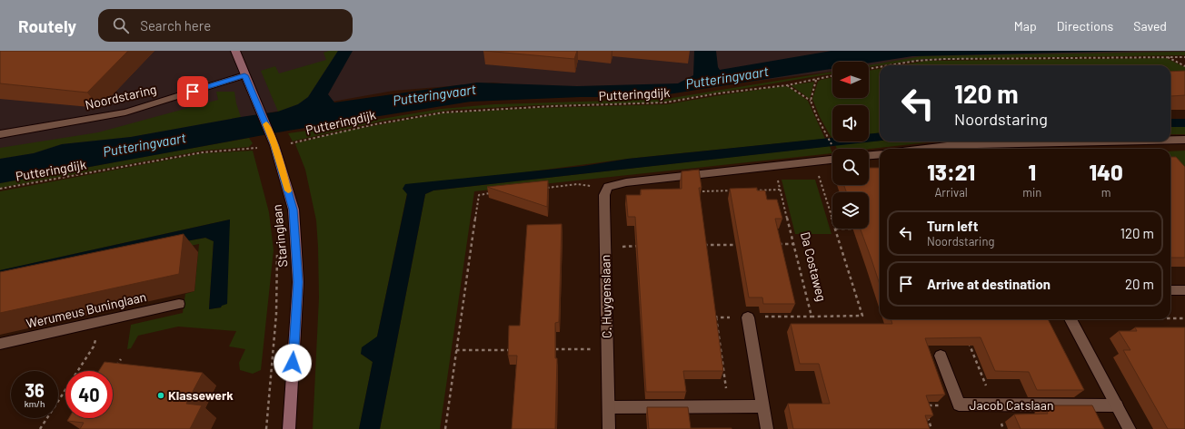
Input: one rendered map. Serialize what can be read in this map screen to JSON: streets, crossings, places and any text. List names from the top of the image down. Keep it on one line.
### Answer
{"streets":{"street":["Noordstaring","Staringlaan","C. Huygenslaan","Werumeus Buninglaan","Jacob Catslaan"],"path":["Putteringdijk","Da Costaweg"]},"crossings":[["Putteringdijk","Staringlaan"],["Noordstaring","Staringlaan"]],"water":["Putteringvaart"],"places":["Klassewerk"],"north":"left","page":{"header":"Routely","search":"Search here","nav":["Map","Directions","Saved"],"turn":["120 m","Noordstaring"],"eta":["13:21","Arrival","1","min","140","m"],"list":[{"name":"Turn left","note":"Noordstaring","value":"120 m"},{"name":"Arrive at destination","value":"20 m"}],"speed":"36 km/h","limit":"40"}}
